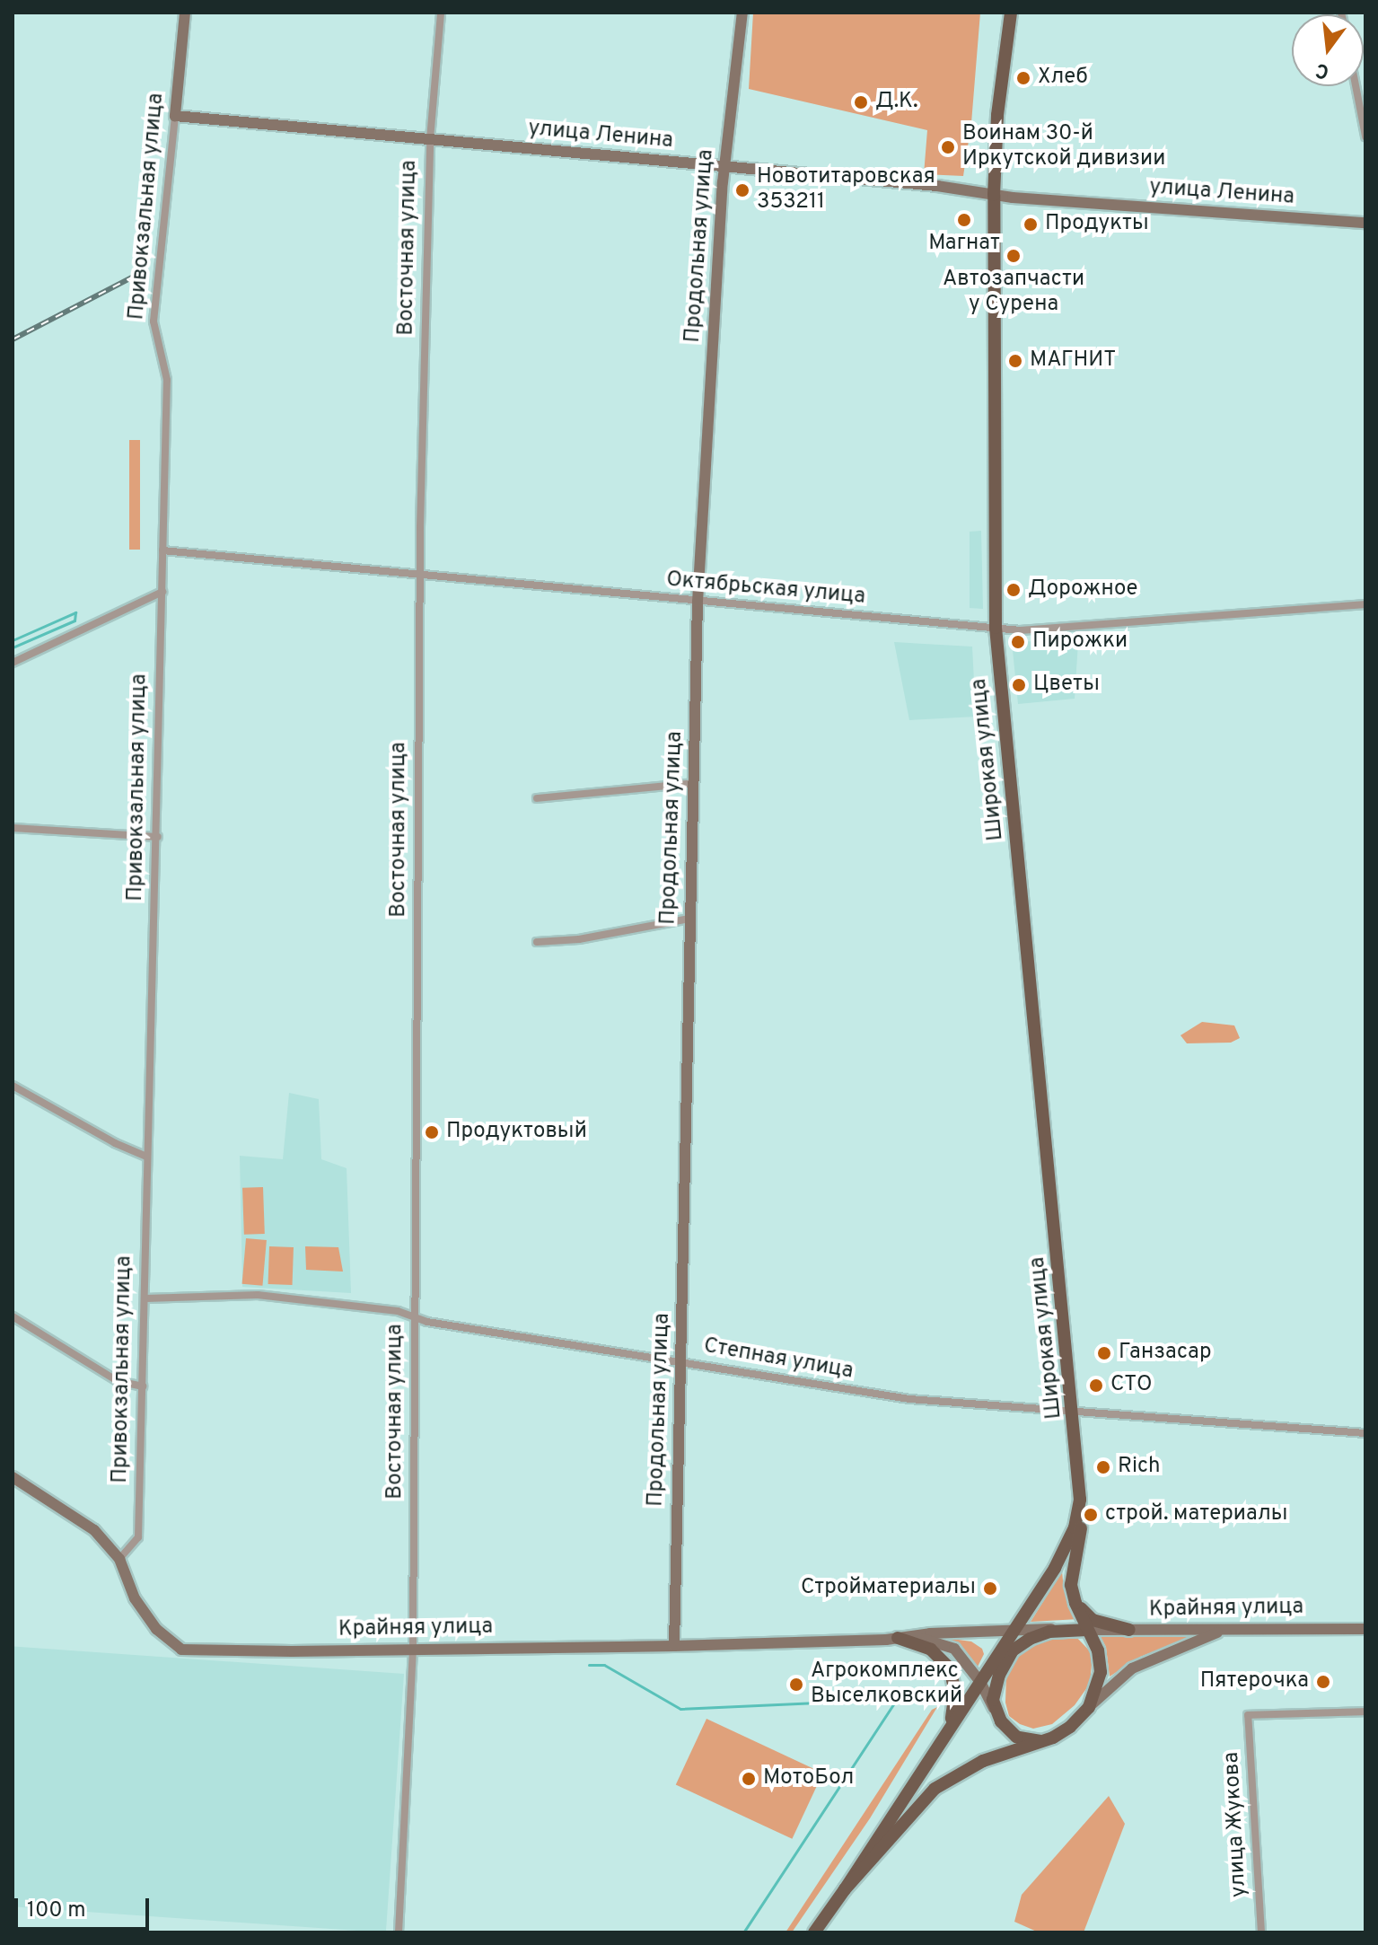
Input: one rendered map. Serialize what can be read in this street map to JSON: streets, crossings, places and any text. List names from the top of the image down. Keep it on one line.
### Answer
{"streets":{"main road":["Широкая улица"],"street":["улица Ленина","Привокзальная улица","Продольная улица","Восточная улица","Октябрьская улица","Степная улица","Крайняя улица","улица Жукова"]},"crossings":[["улица Ленина","Привокзальная улица"],["улица Ленина","Продольная улица"],["улица Ленина","Восточная улица"],["улица Ленина","Широкая улица"],["Привокзальная улица","Октябрьская улица"],["Привокзальная улица","Степная улица"],["Привокзальная улица","Крайняя улица"],["Продольная улица","Октябрьская улица"],["Продольная улица","Степная улица"],["Продольная улица","Крайняя улица"],["Восточная улица","Октябрьская улица"],["Восточная улица","Степная улица"],["Восточная улица","Крайняя улица"],["Октябрьская улица","Широкая улица"],["Широкая улица","Степная улица"]],"places":["Хлеб","Д.К.","Воинам 30-й Иркутской дивизии","Новотитаровская 353211","Магнат","Продукты","Автозапчасти у Сурена","МАГНИТ","Дорожное","Пирожки","Цветы","Продуктовый","Ганзасар","СТО","Rich","строй. материалы","Стройматериалы","Пятерочка","Агрокомплекс Выселковский","МотоБол"],"scale_bar":"100 m","north":"bottom"}
